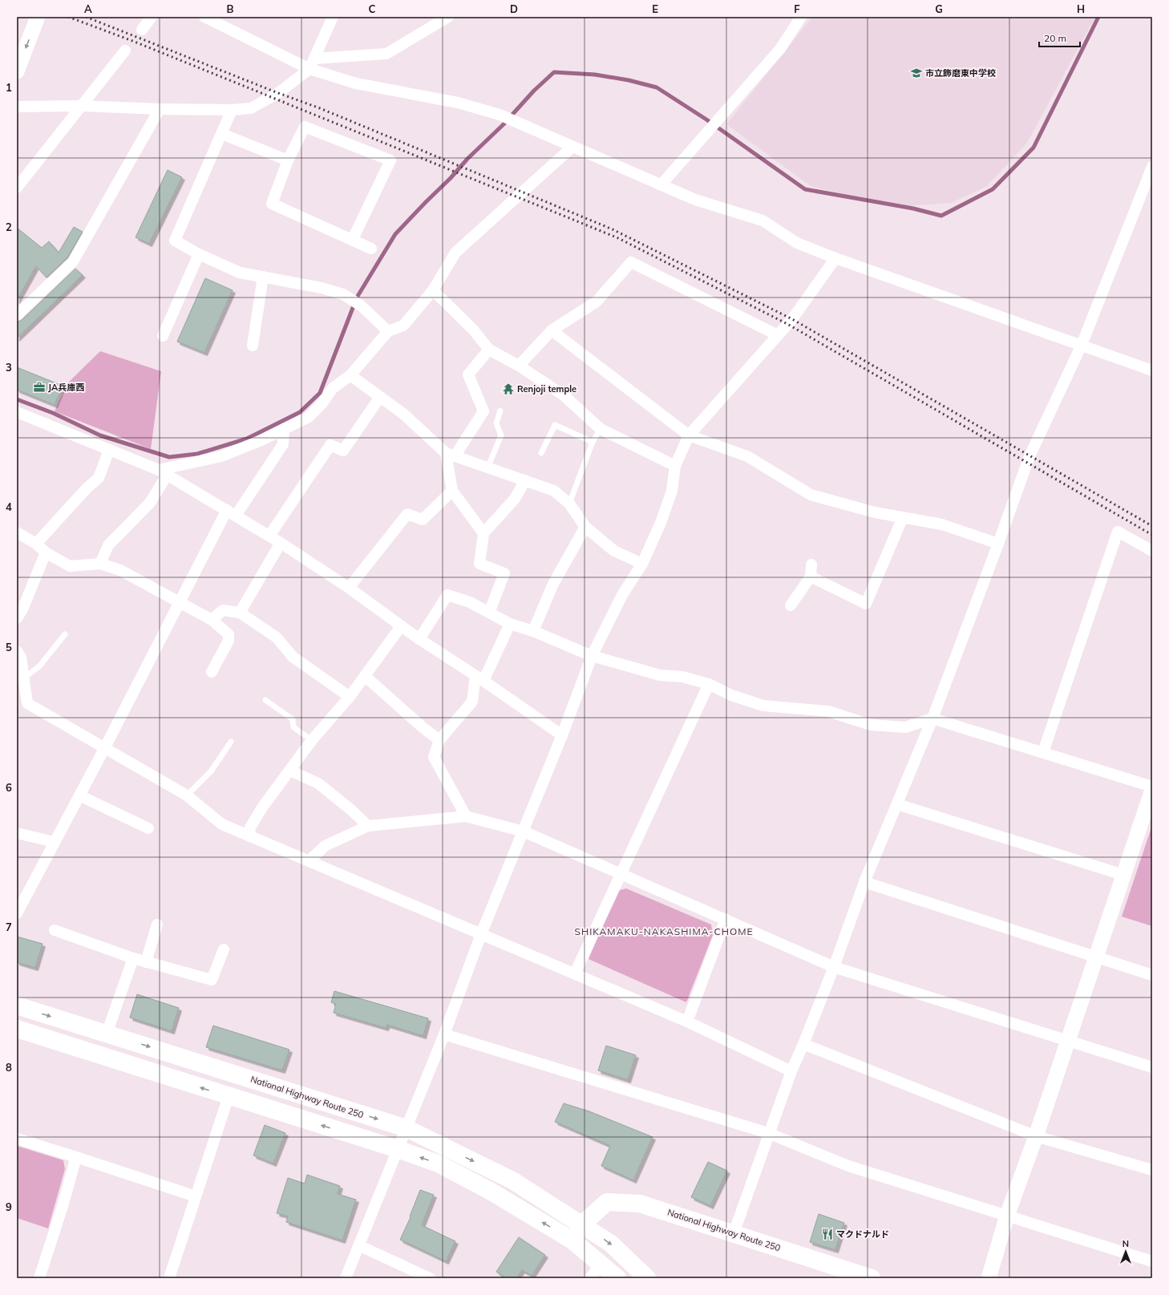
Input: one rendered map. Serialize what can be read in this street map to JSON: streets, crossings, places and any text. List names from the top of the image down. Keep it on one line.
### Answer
{"streets":{"highway":["National Highway Route 250"]},"districts":["SHIKAMAKU-NAKASHIMA-CHOME"],"places":{"school or university":["市立飾磨東中学校"],"office":["JA兵庫西"],"temple":["Renjoji temple"],"restaurant":["マクドナルド"]},"scale_bar":"20 m","north":"top","grid":{"columns":["A","B","C","D","E","F","G","H"],"rows":["1","2","3","4","5","6","7","8","9"]}}
